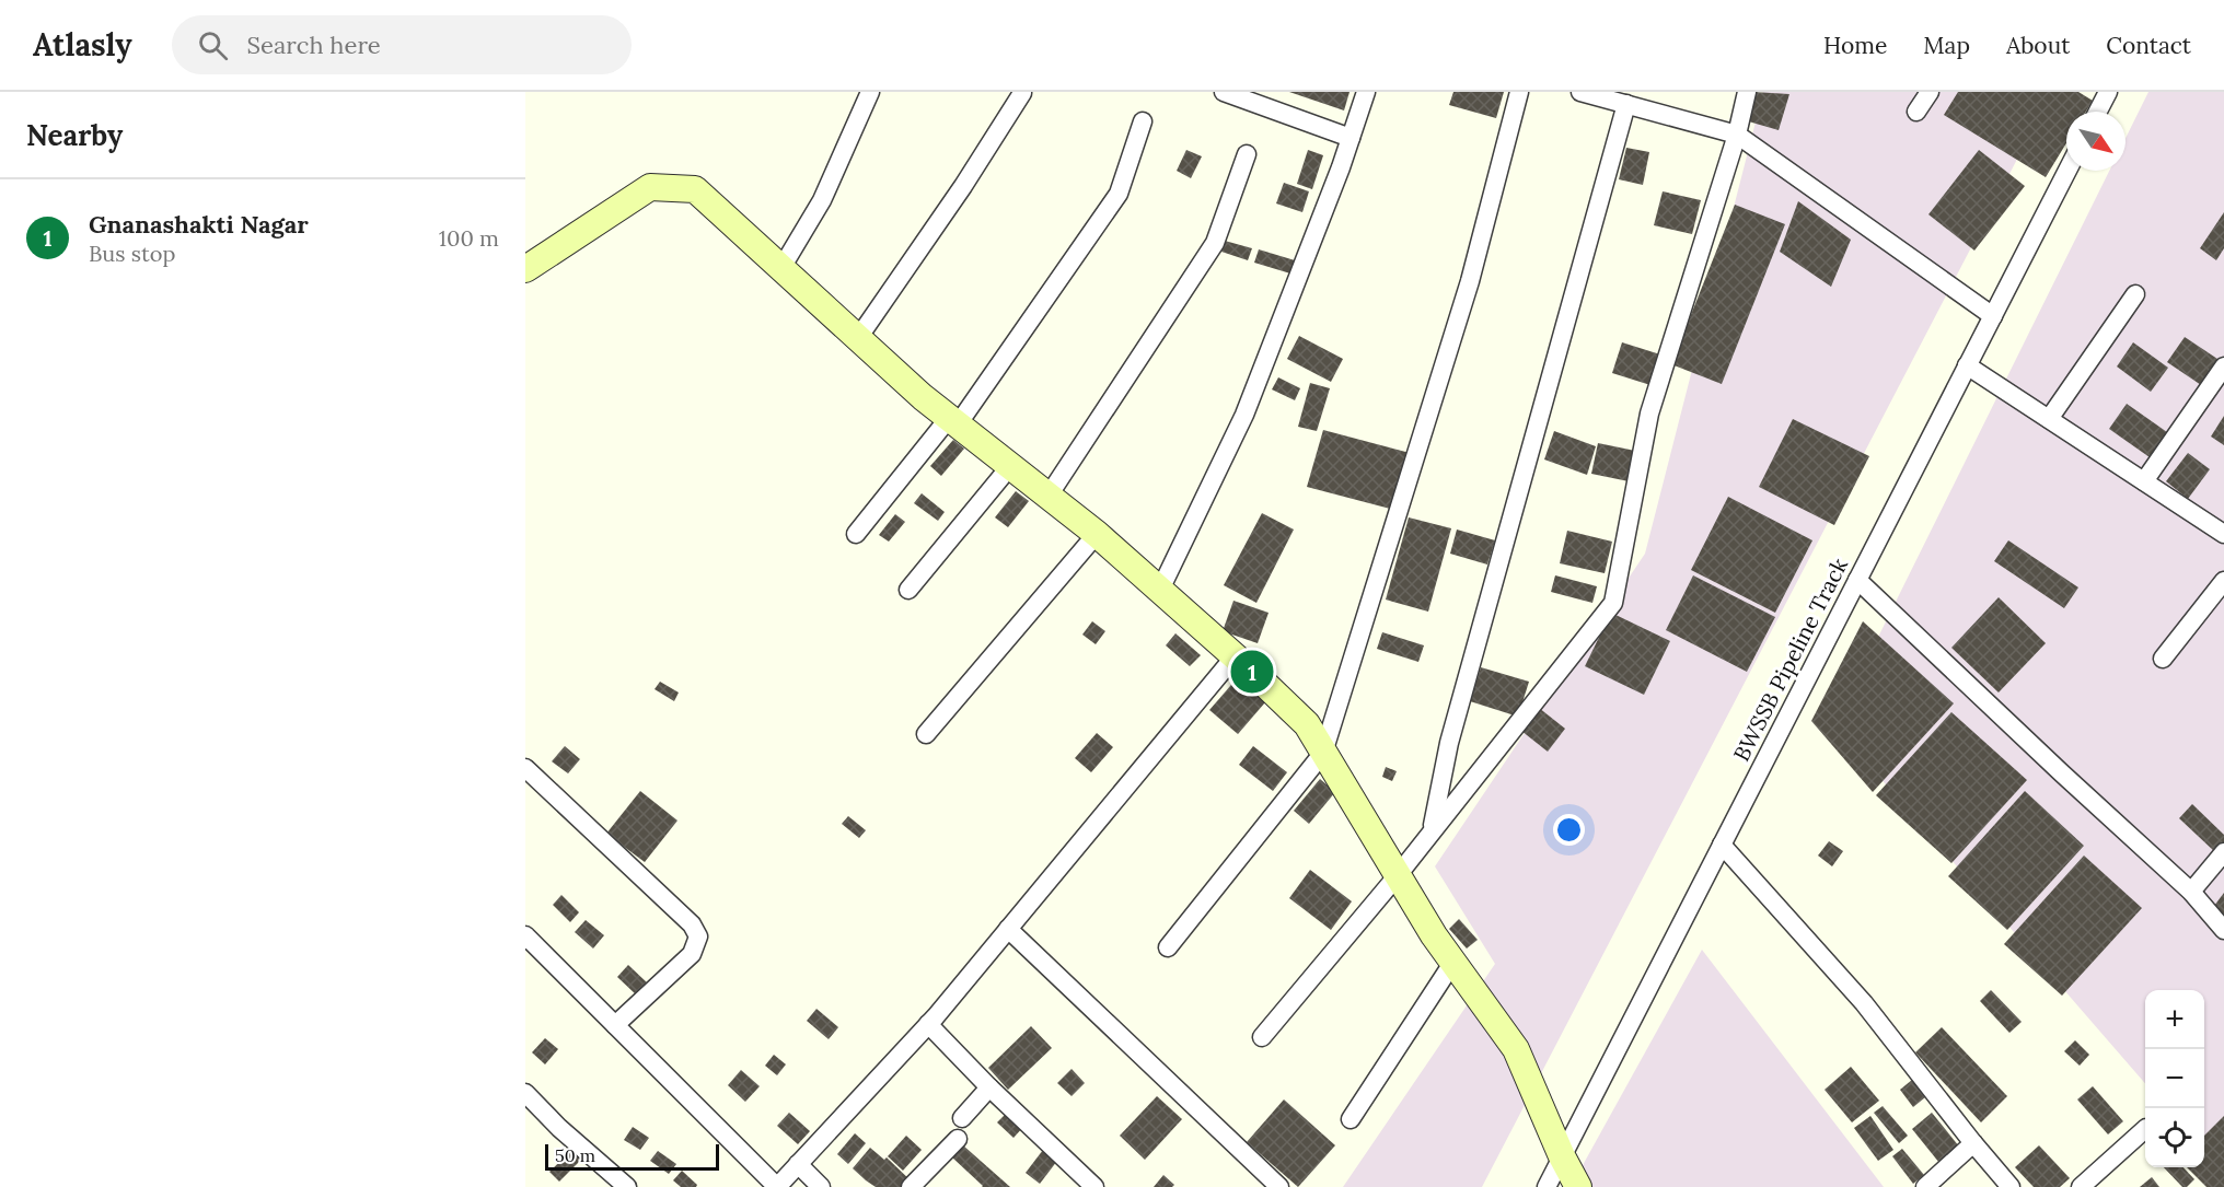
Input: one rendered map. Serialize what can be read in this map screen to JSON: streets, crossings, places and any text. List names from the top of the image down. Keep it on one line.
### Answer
{"streets":{"street":["BWSSB Pipeline Track"]},"scale_bar":"50 m","north":"bottom right","page":{"header":"Atlasly","search":"Search here","nav":["Home","Map","About","Contact"],"heading":"Nearby","list":[{"mark":"1","name":"Gnanashakti Nagar","note":"Bus stop","value":"100 m"}],"pins":"1","map_buttons":["+","−"],"scale":"50 m"}}
